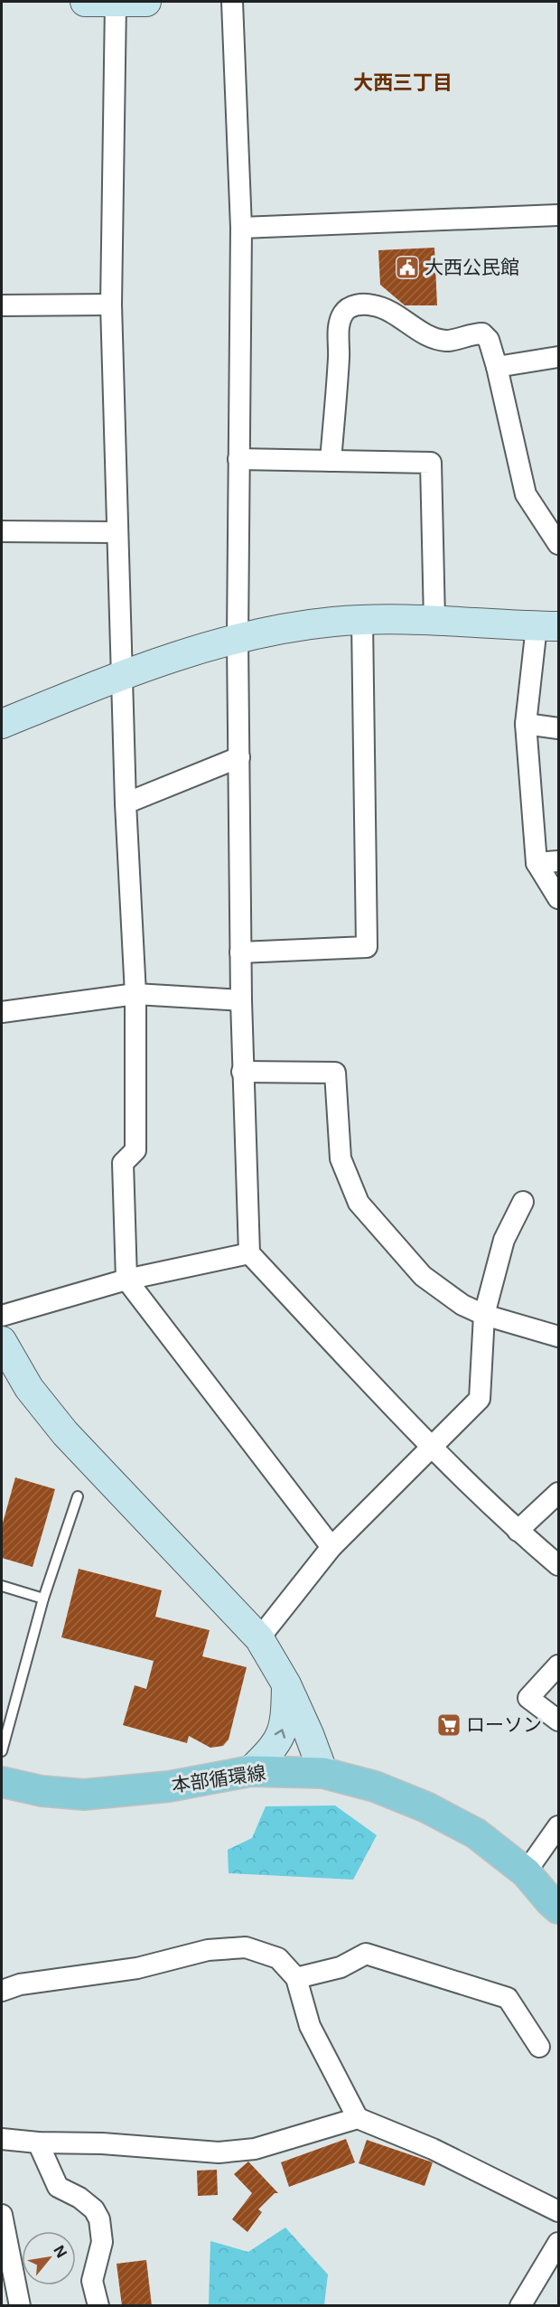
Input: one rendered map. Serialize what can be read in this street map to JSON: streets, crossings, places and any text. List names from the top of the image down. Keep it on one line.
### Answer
{"streets":{"main road":["本部循環線"]},"districts":["大西三丁目"],"places":{"public building":["大西公民館"],"supermarket":["ローソン"]},"north":"top right"}
